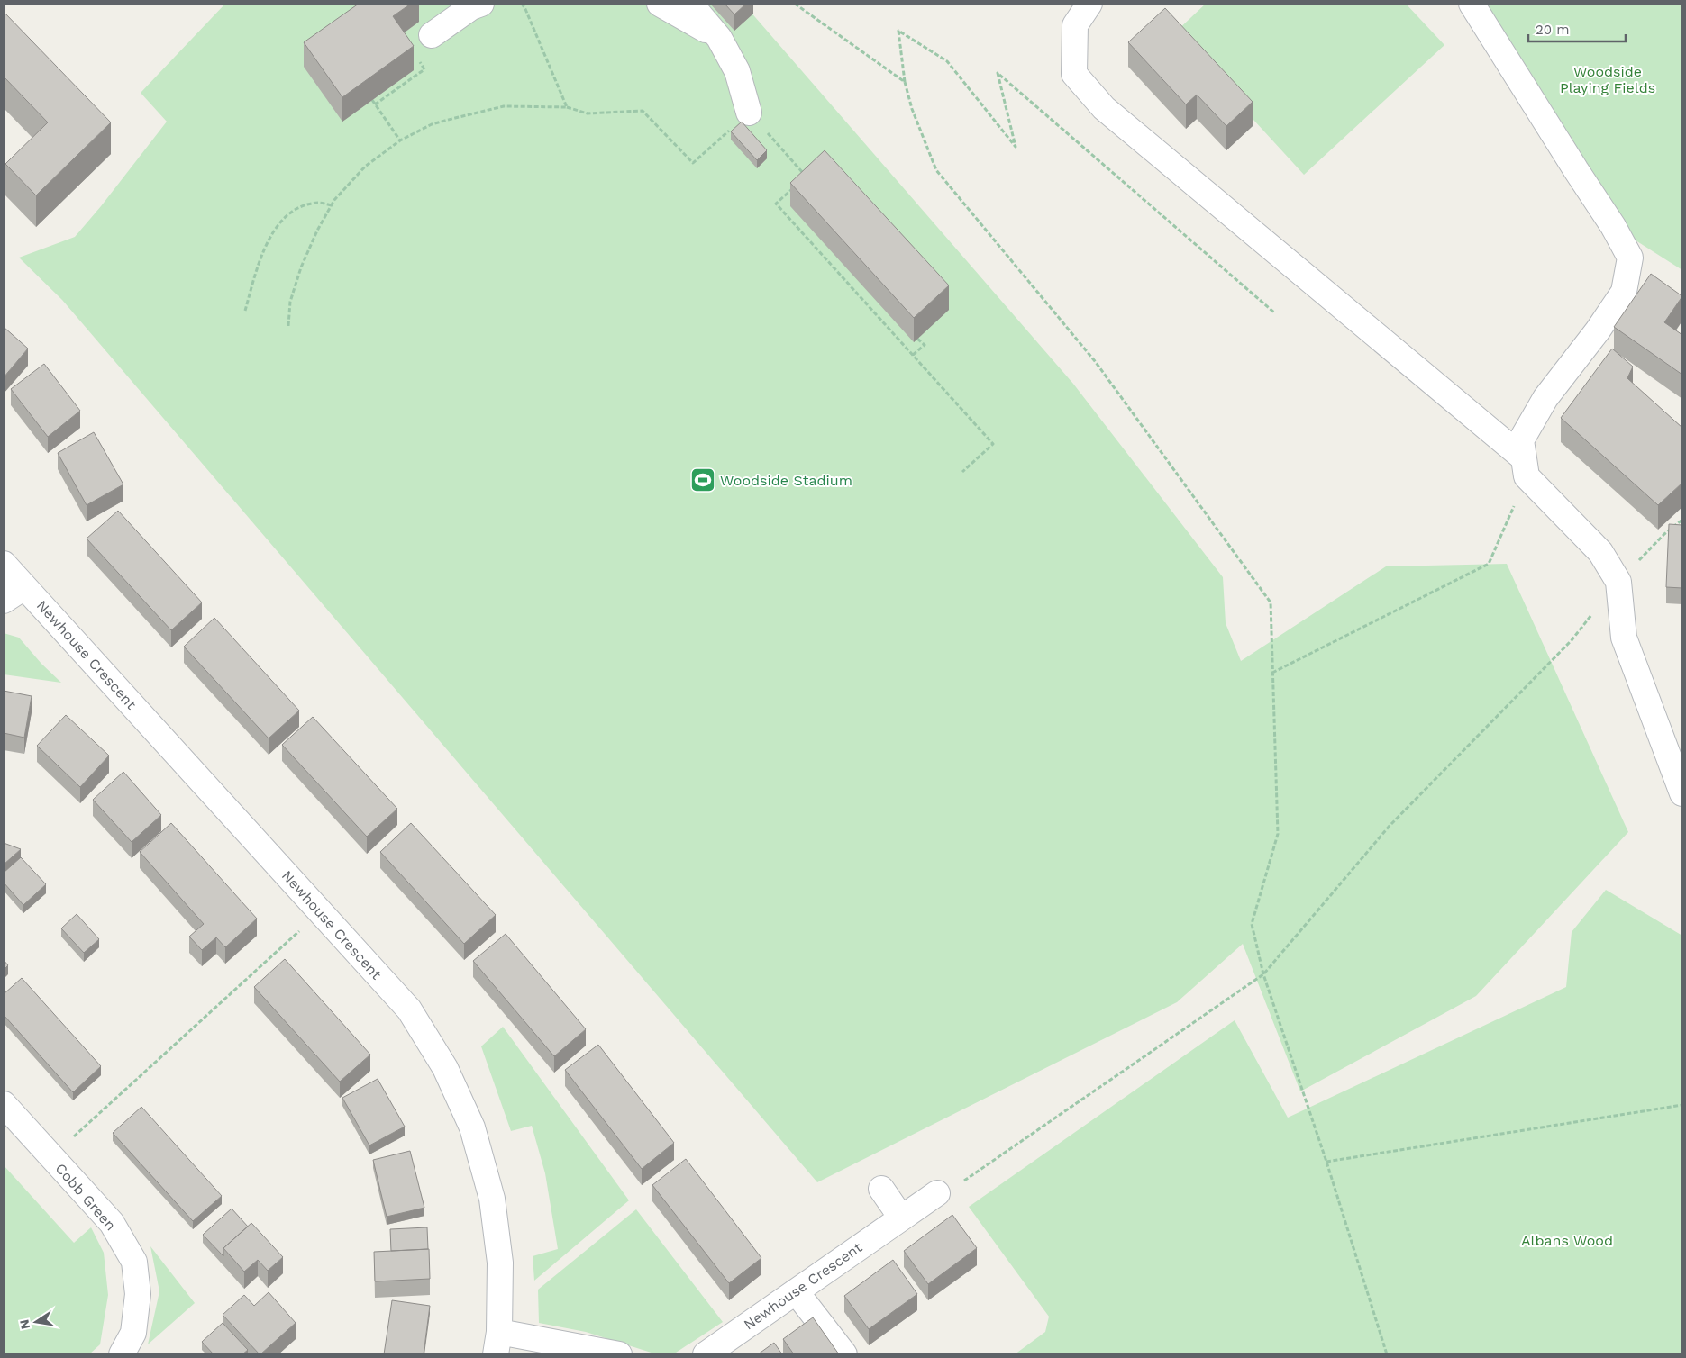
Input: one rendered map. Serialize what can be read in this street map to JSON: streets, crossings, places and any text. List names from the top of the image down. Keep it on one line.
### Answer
{"streets":{"street":["Newhouse Crescent","Cobb Green"]},"parks":["Woodside Playing Fields","Albans Wood"],"places":{"sports":["Woodside Stadium"]},"scale_bar":"20 m","north":"left"}
